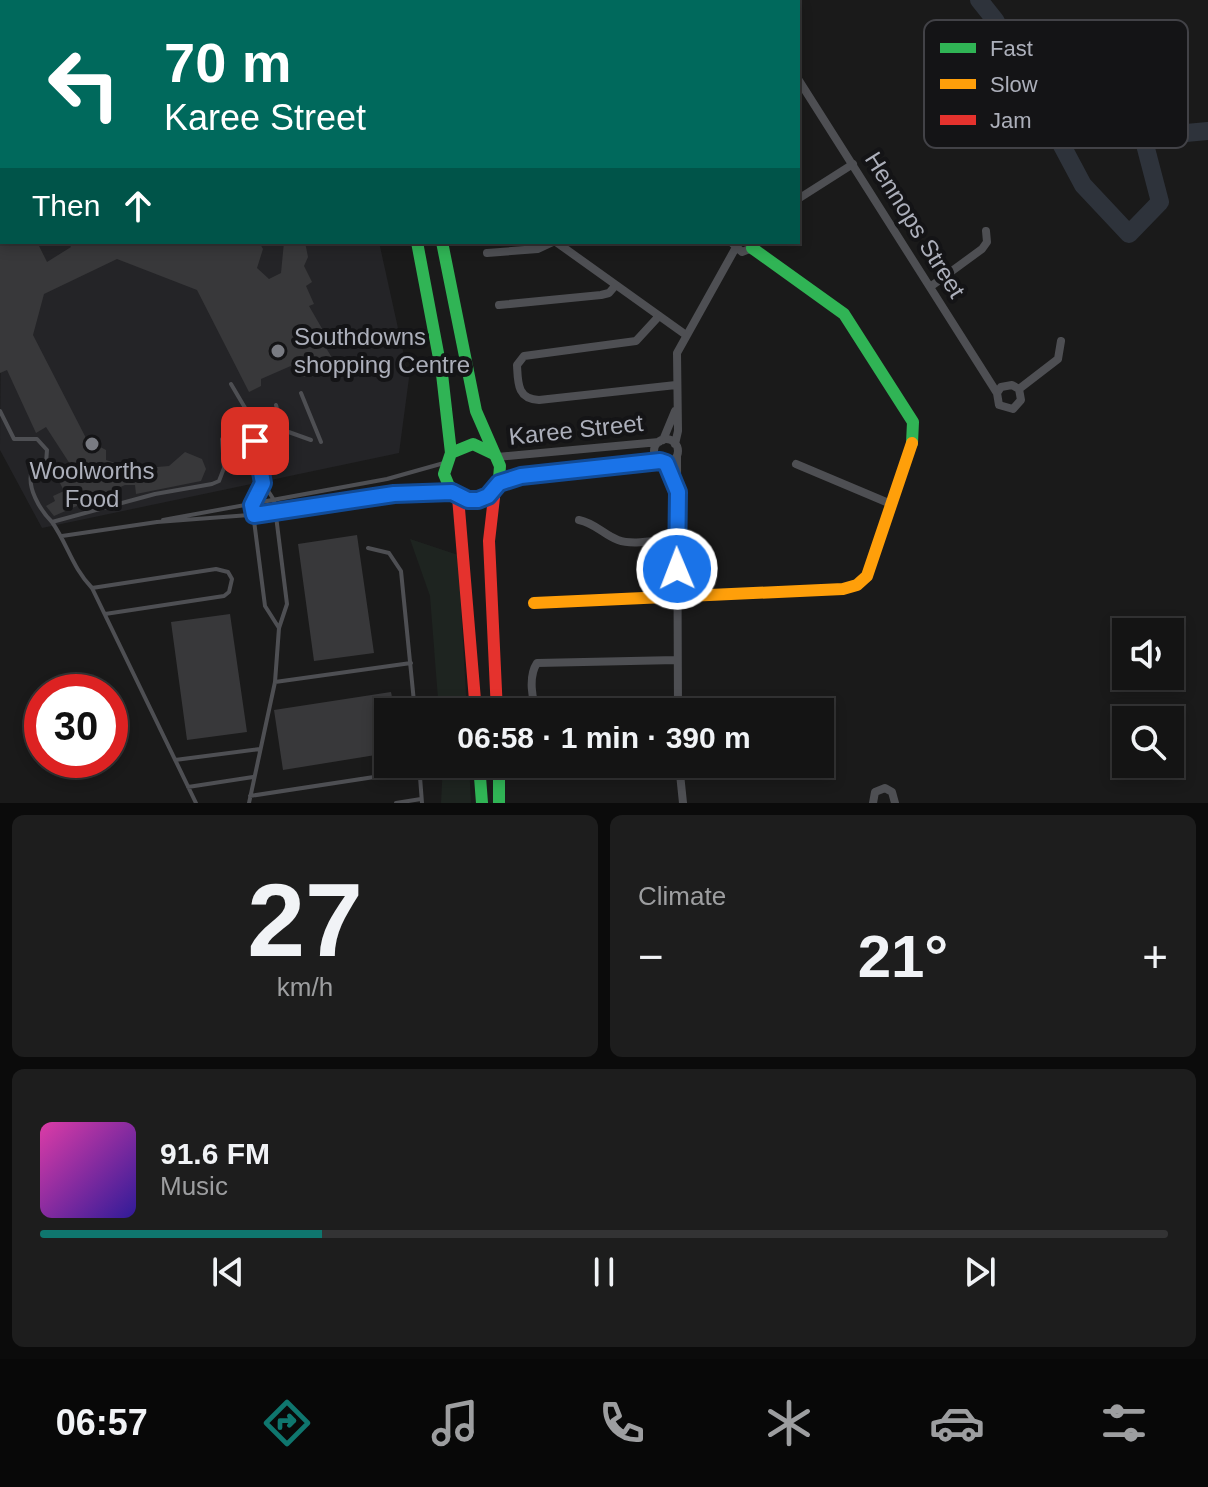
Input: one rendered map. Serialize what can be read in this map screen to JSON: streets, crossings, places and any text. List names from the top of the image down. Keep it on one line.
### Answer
{"streets":{"street":["Hennops Street","Karee Street"]},"places":["Southdowns shopping Centre","Woolworths Food"],"legend":["Fast","Slow","Jam"],"page":{"turn":["70 m","Karee Street"],"then":"Then","limit":"30","trip":"06:58 · 1 min · 390 m","tile":[["27","km/h"],"Climate"],"heat":["−","21°","+"],"song":["91.6 FM","Music"],"tabs":"06:57"}}
